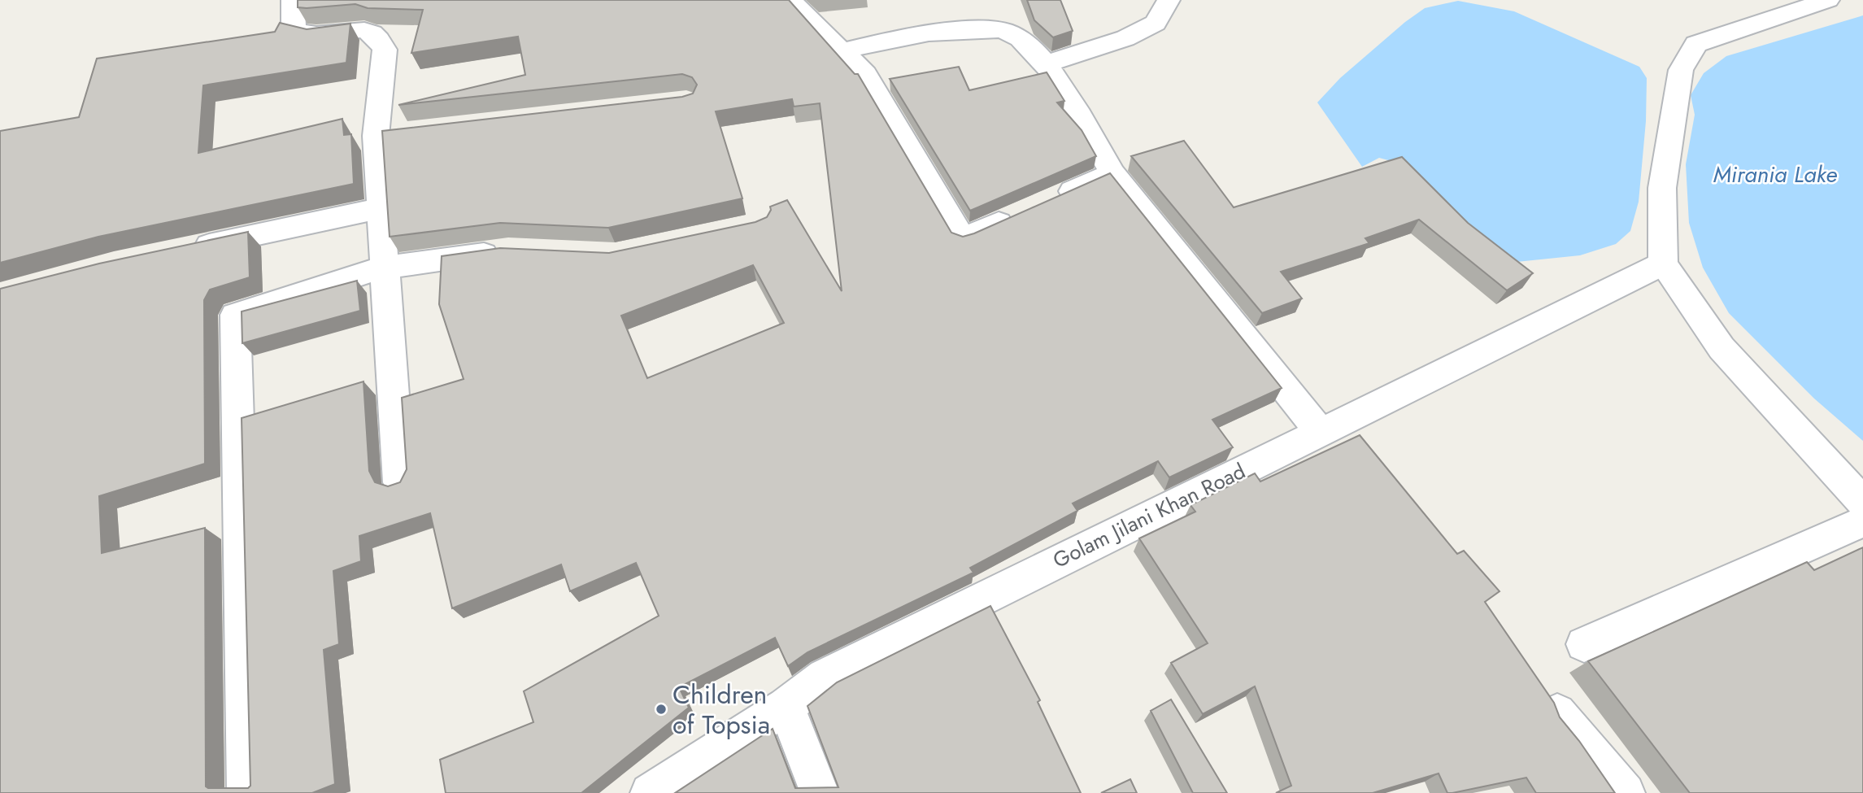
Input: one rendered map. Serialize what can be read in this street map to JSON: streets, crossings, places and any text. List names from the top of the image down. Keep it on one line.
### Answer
{"streets":{"street":["Golam Jilani Khan Road"]},"water":["Mirania Lake"],"places":["Children of Topsia"]}
